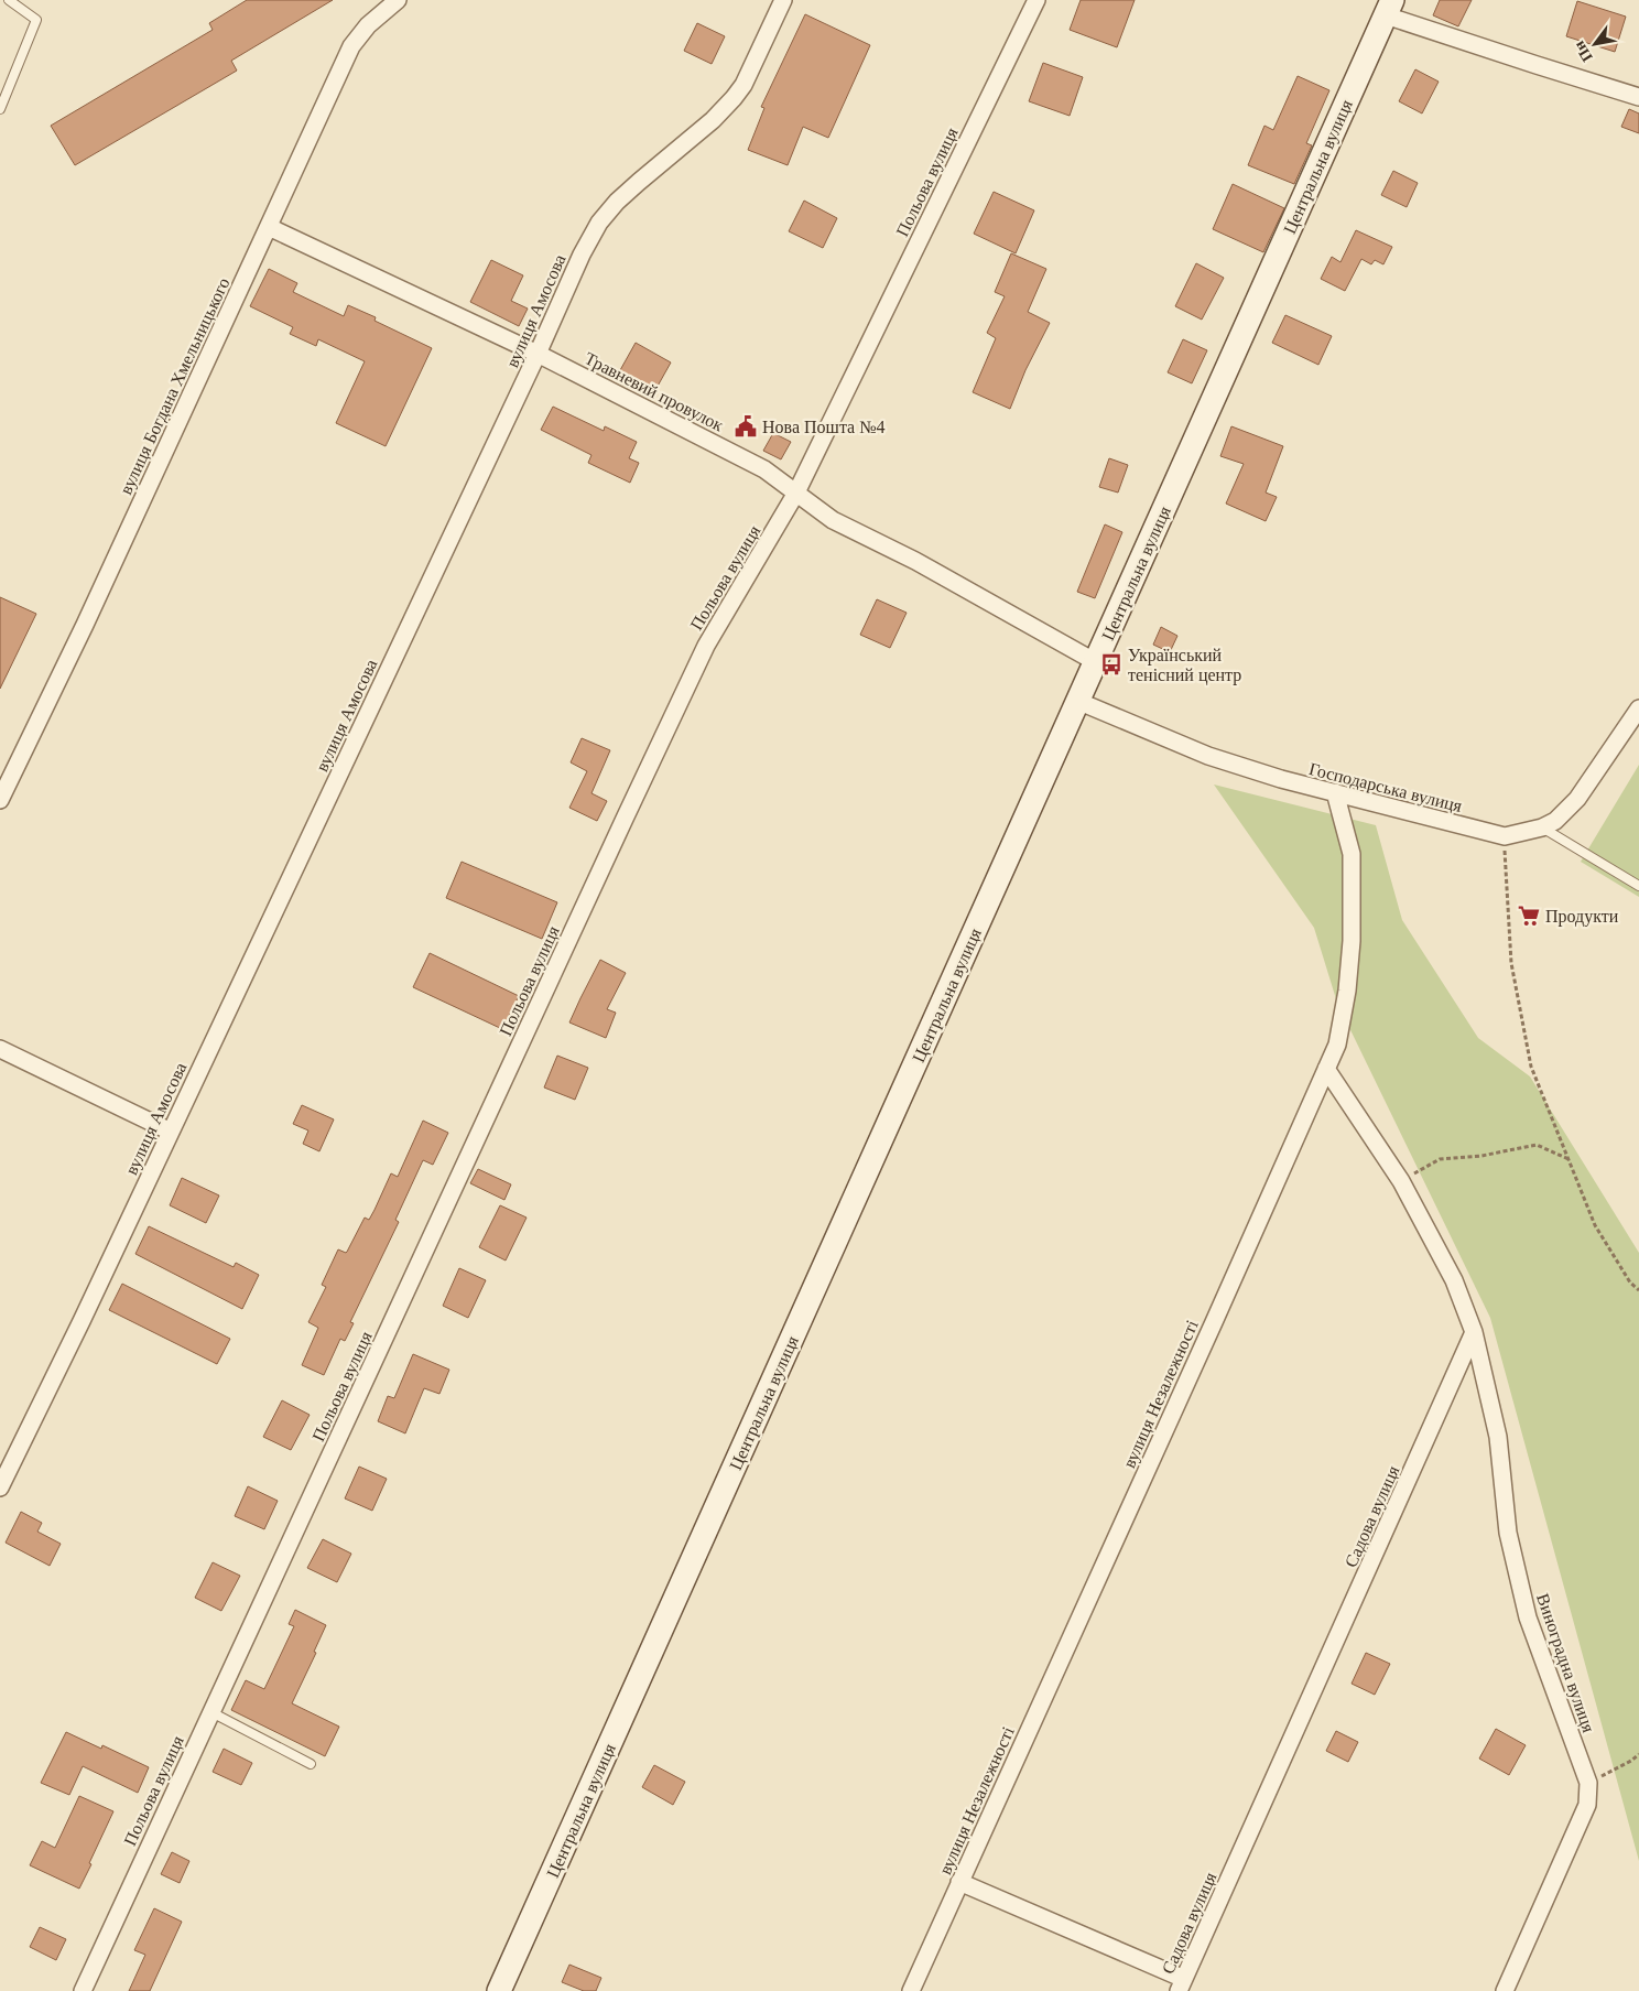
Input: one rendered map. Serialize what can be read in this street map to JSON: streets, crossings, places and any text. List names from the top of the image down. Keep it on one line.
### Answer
{"streets":{"main road":["Центральна вулиця"],"street":["Польова вулиця","вулиця Амосова","вулиця Богдана Хмельницького","Травневий провулок","Господарська вулиця","вулиця Незалежності","Садова вулиця","Виноградна вулиця"]},"crossings":[["Центральна вулиця","Травневий провулок"],["Центральна вулиця","Господарська вулиця"],["Польова вулиця","Травневий провулок"],["вулиця Амосова","Травневий провулок"],["вулиця Богдана Хмельницького","Травневий провулок"],["Господарська вулиця","вулиця Незалежності"],["Садова вулиця","Виноградна вулиця"]],"places":{"public building":["Нова Пошта №4"],"bus stop":["Український тенісний центр"],"supermarket":["Продукти"]},"north":"bottom left"}
